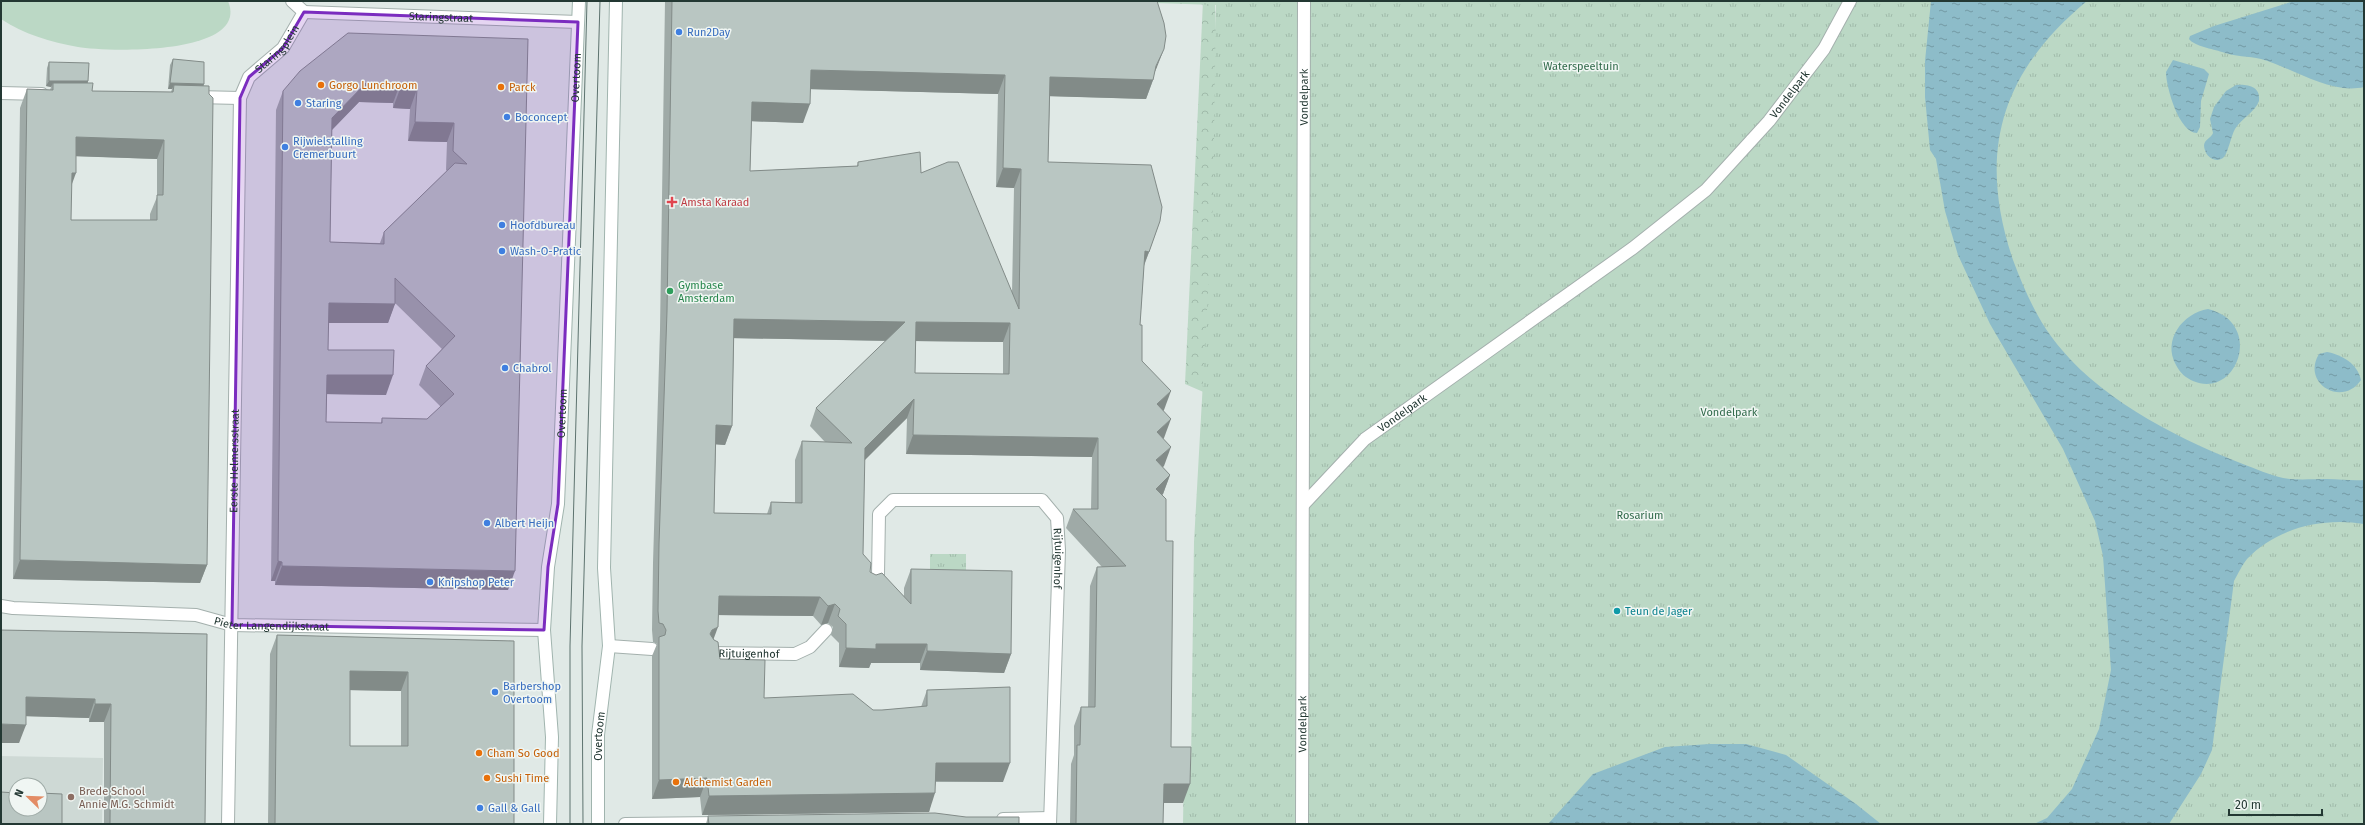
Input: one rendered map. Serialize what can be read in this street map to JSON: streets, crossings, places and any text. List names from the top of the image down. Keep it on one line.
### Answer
{"streets":{"street":["Staringstraat","Staringplein","Overtoom","Vondelpark","Eerste Helmersstraat","Rijtuigenhof","Pieter Langendijkstraat"]},"crossings":[["Staringstraat","Staringplein"],["Staringstraat","Overtoom"],["Staringplein","Eerste Helmersstraat"],["Overtoom","Pieter Langendijkstraat"],["Eerste Helmersstraat","Pieter Langendijkstraat"]],"parks":["Waterspeeltuin","Vondelpark","Rosarium"],"places":{"other":["Run2Day","Gorgo Lunchroom","Parck","Staring","Boconcept","Rijwielstalling Cremerbuurt","Hoofdbureau","Wash-O-Pratic","Gymbase Amsterdam","Chabrol","Albert Heijn","Knipshop Peter","Teun de Jager","Barbershop Overtoom","Cham So Good","Sushi Time","Alchemist Garden","Brede School Annie M.G. Schmidt","Gall & Gall"],"health":["Amsta Karaad"]},"scale_bar":"20 m","north":"top left"}
